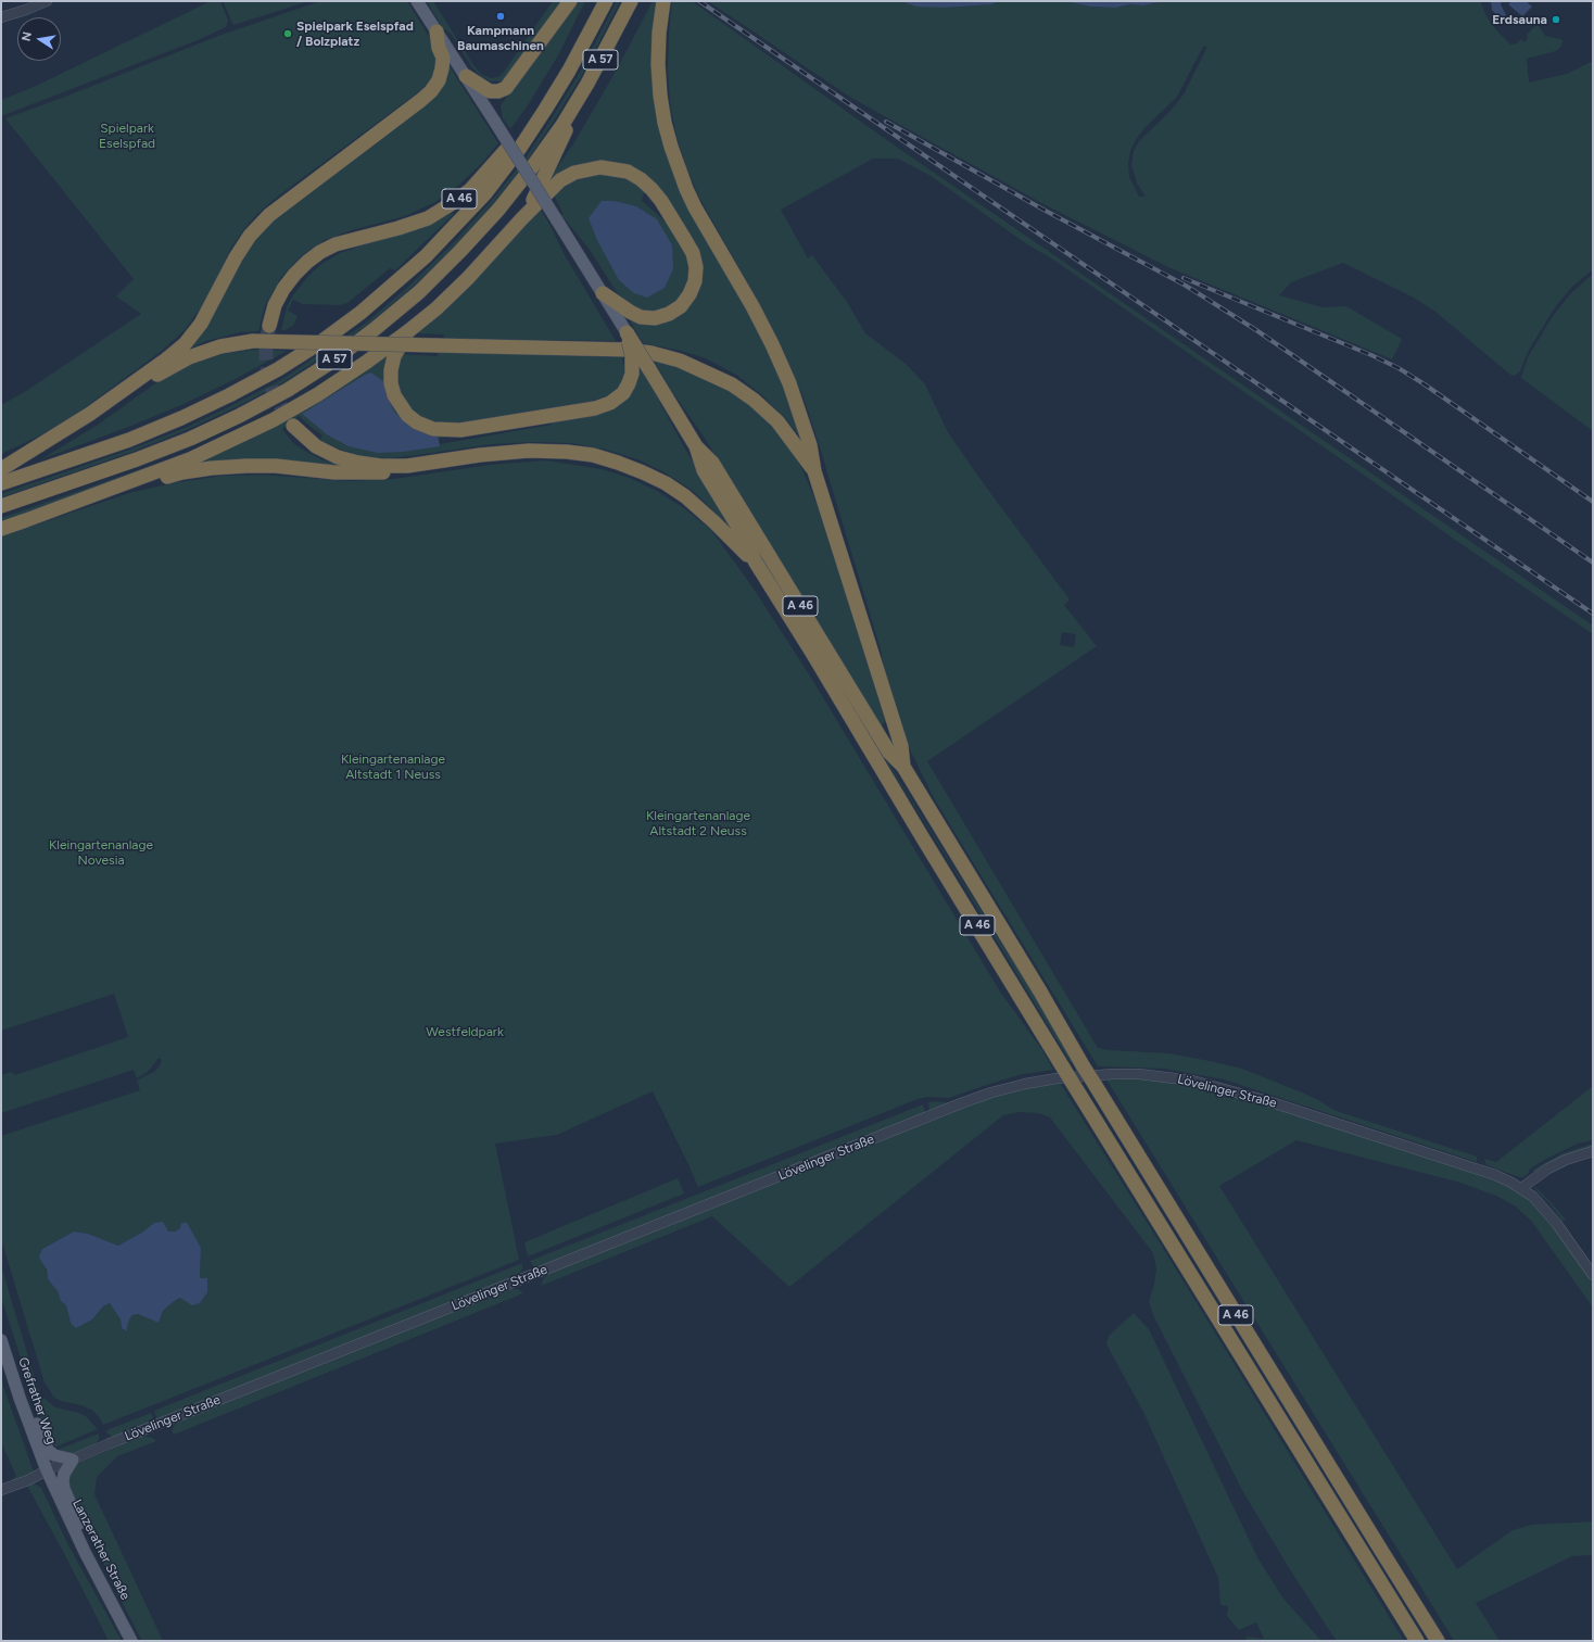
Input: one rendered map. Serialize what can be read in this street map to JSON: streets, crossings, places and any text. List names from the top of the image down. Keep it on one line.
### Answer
{"streets":{"highway":["A 57","A 46"],"main road":["Grefrather Weg","Lanzerather Straße"],"street":["Lövelinger Straße"]},"crossings":[["Lövelinger Straße","Grefrather Weg"],["Lövelinger Straße","Lanzerather Straße"],["Grefrather Weg","Lanzerather Straße"]],"parks":["Spielpark Eselspfad","Kleingartenanlage Altstadt 1 Neuss","Kleingartenanlage Altstadt 2 Neuss","Kleingartenanlage Novesia","Westfeldpark"],"places":["Kampmann Baumaschinen","Erdsauna","Spielpark Eselspfad / Bolzplatz"],"north":"left"}
